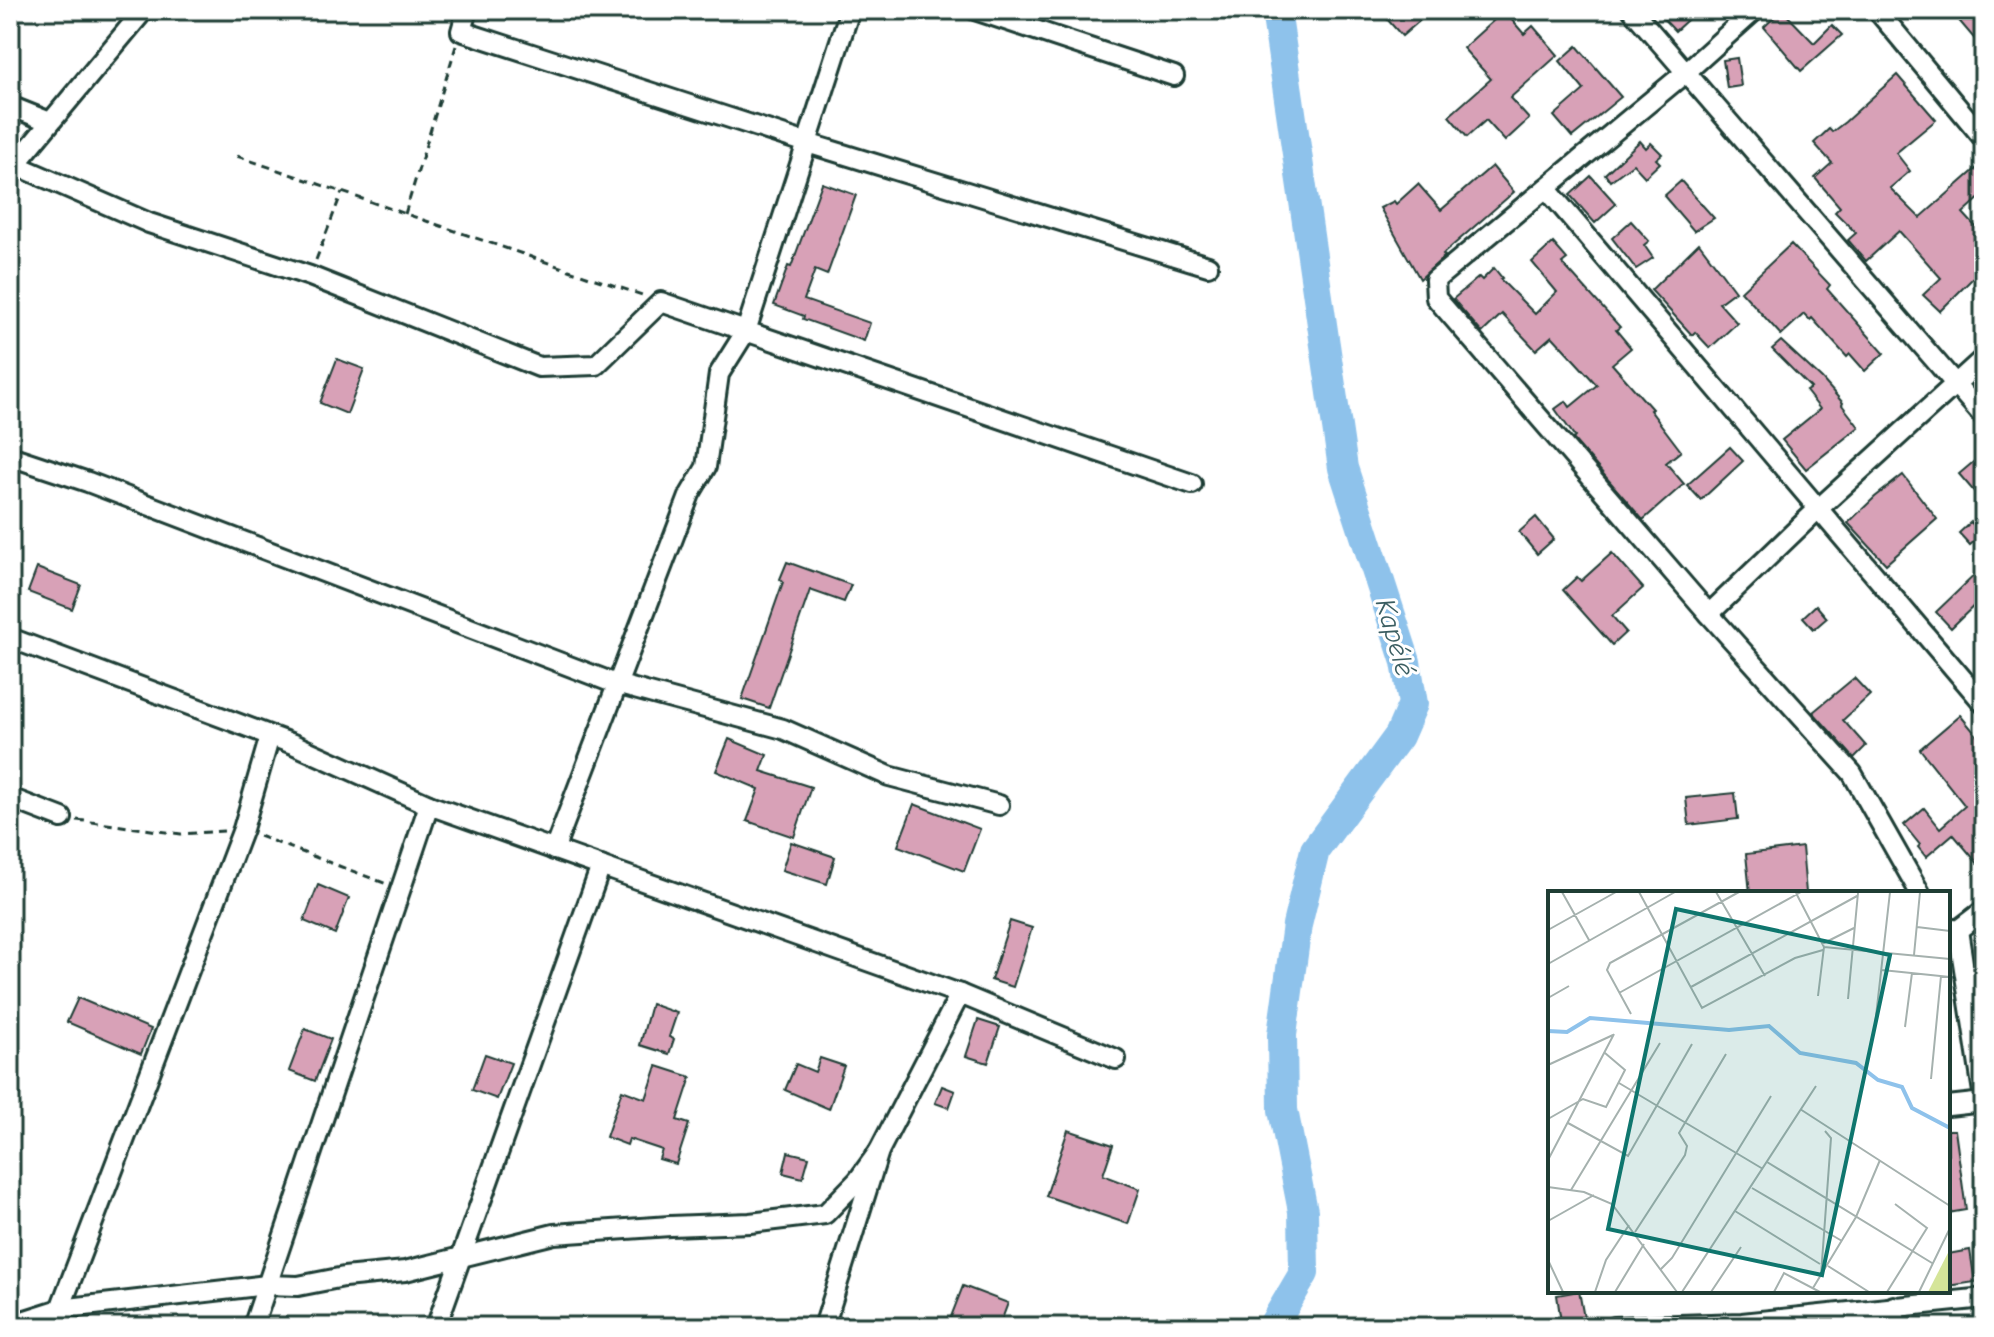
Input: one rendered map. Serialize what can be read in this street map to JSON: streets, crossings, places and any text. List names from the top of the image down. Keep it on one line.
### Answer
{"water":["Kapélé"]}
